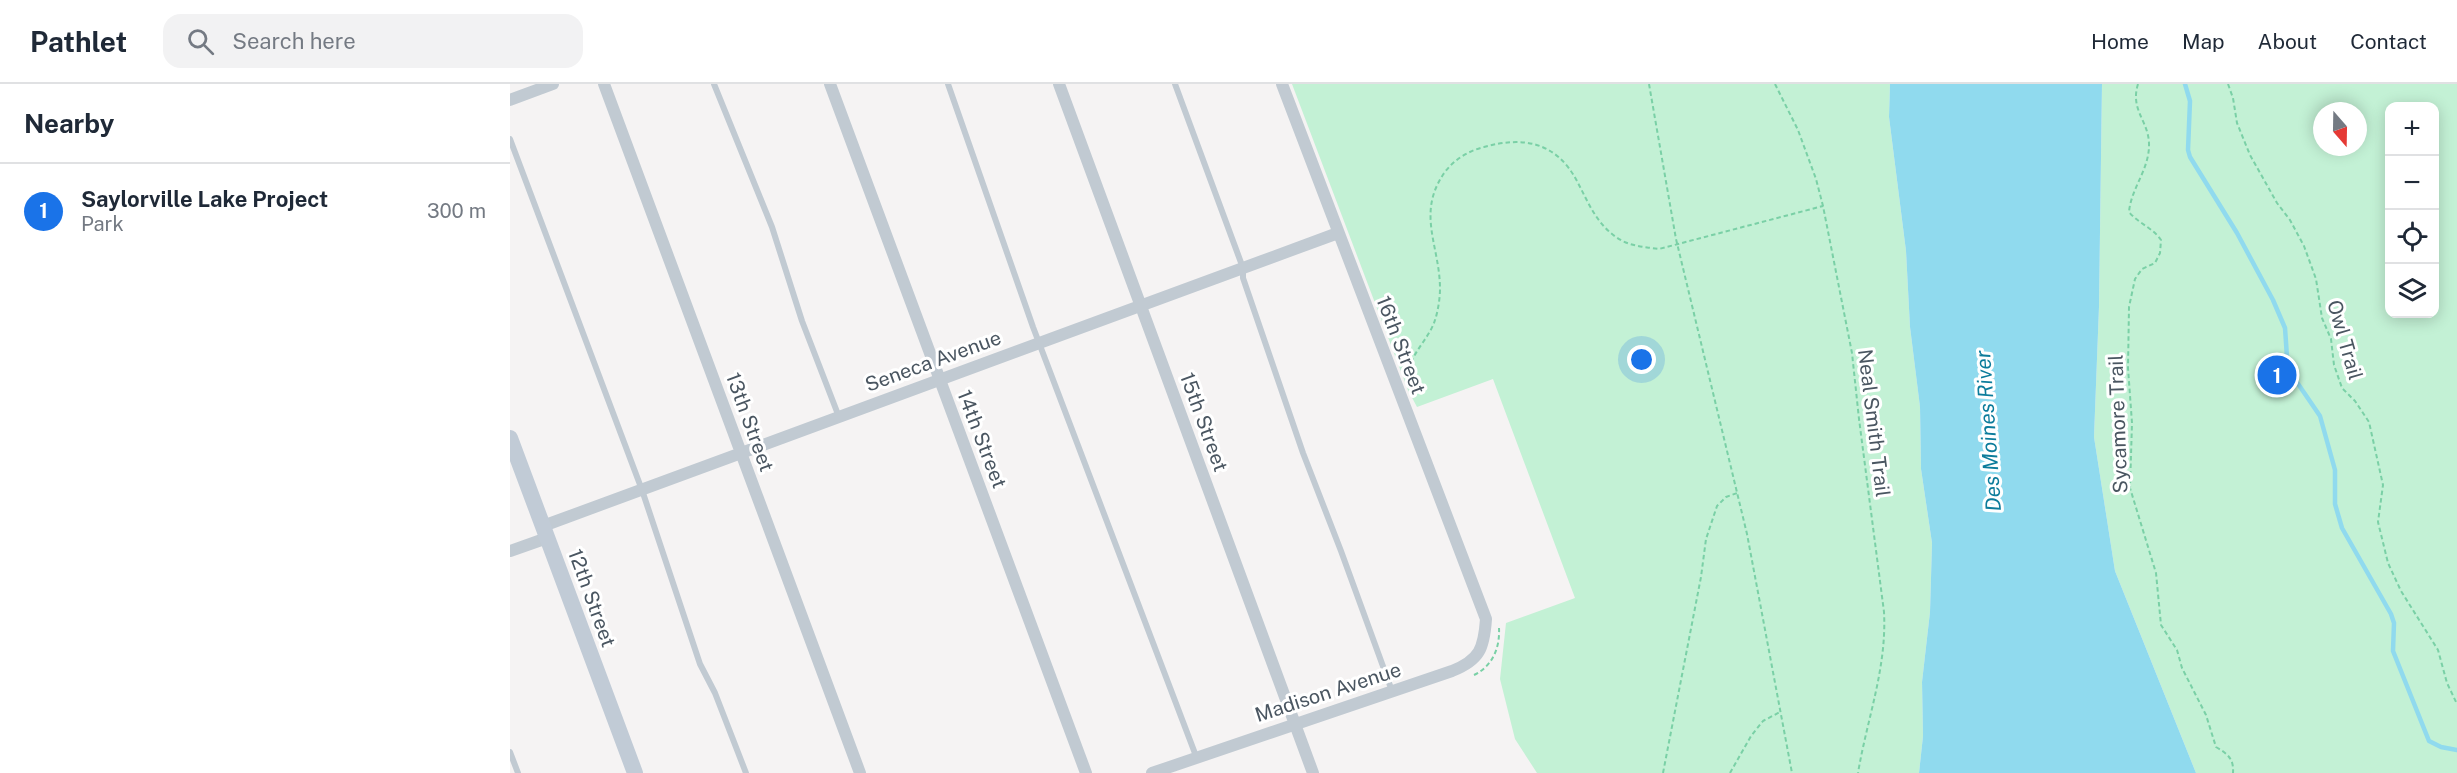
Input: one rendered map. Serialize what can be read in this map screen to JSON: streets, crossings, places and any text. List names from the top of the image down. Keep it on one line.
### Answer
{"streets":{"main road":["12th Street"],"street":["16th Street","Seneca Avenue","13th Street","15th Street","14th Street","Madison Avenue"],"path":["Owl Trail","Neal Smith Trail","Sycamore Trail"]},"crossings":[["16th Street","Seneca Avenue"],["16th Street","Madison Avenue"],["Seneca Avenue","13th Street"],["Seneca Avenue","15th Street"],["Seneca Avenue","14th Street"],["Seneca Avenue","12th Street"],["15th Street","Madison Avenue"]],"water":["Des Moines River"],"north":"bottom","page":{"header":"Pathlet","search":"Search here","nav":["Home","Map","About","Contact"],"heading":"Nearby","map_buttons":["+","−"],"list":[{"mark":"1","name":"Saylorville Lake Project","note":"Park","value":"300 m"}],"pins":"1"}}
